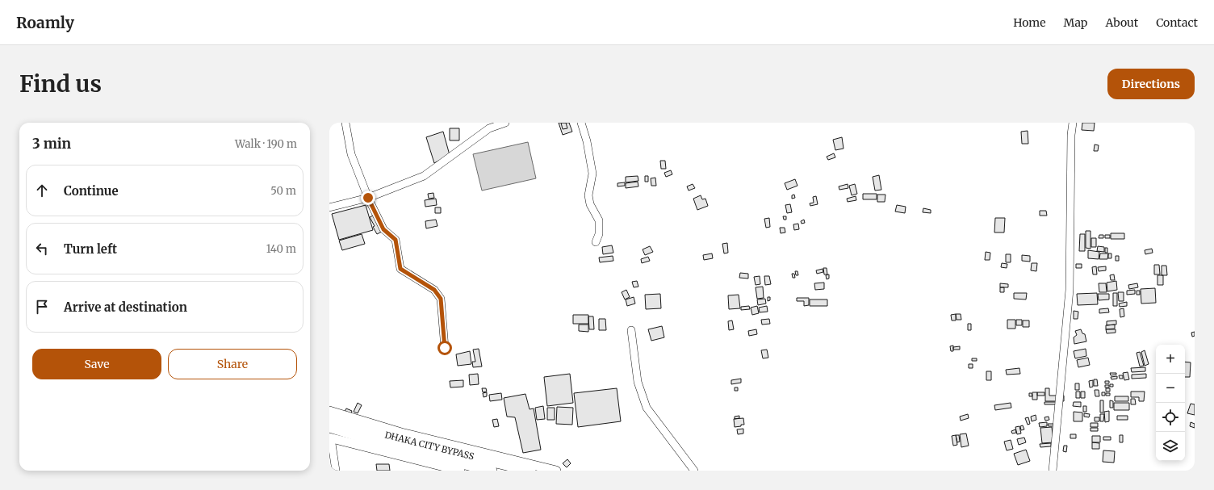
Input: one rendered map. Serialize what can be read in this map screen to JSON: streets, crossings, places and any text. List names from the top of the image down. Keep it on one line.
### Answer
{"streets":{"highway":["DHAKA CITY BYPASS"]},"page":{"header":"Roamly","nav":["Home","Map","About","Contact"],"buttons":["Directions",["Save","Share"]],"title":"Find us","heading":["3 min","Walk · 190 m"],"list":[["Continue","50 m"],["Turn left","140 m"],"Arrive at destination"],"map_buttons":["+","−"]}}
